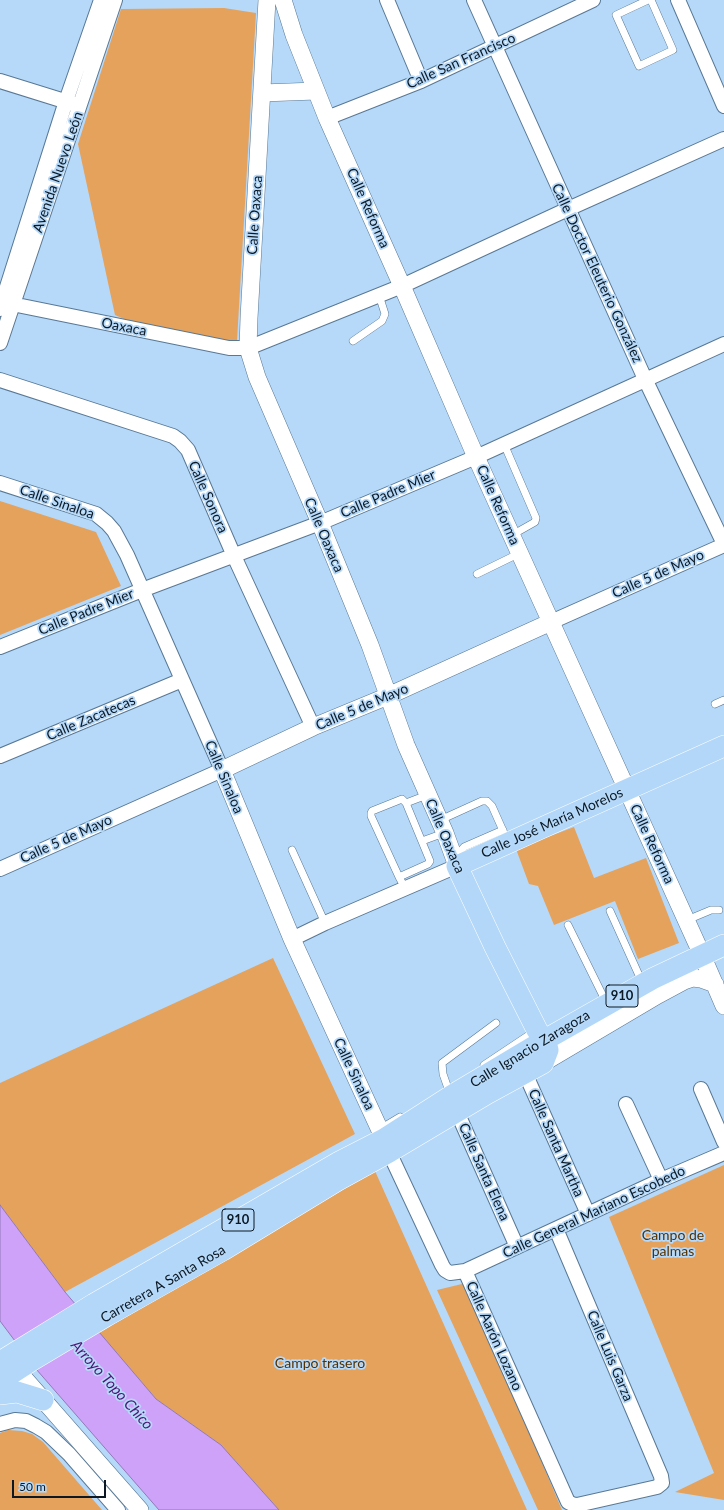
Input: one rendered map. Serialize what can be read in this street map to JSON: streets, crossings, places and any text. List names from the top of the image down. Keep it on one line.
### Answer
{"streets":{"main road":["Calle Oaxaca","Calle José María Morelos","910","Calle Ignacio Zaragoza","Carretera A Santa Rosa"],"street":["Calle San Francisco","Avenida Nuevo León","Calle Reforma","Calle Doctor Eleuterio González","Oaxaca","Calle Padre Mier","Calle Sonora","Calle Sinaloa","Calle 5 de Mayo","Calle Zacatecas","Calle Santa Martha","Calle Santa Elena","Calle General Mariano Escobedo","Calle Aarón Lozano","Calle Luis Garza"]},"crossings":[["Calle San Francisco","Calle Reforma"],["Calle San Francisco","Calle Doctor Eleuterio González"],["Avenida Nuevo León","Oaxaca"],["Calle Reforma","Calle Padre Mier"],["Calle Reforma","Calle 5 de Mayo"],["Calle Reforma","Calle José María Morelos"],["Calle Reforma","Calle Ignacio Zaragoza"],["Calle Oaxaca","Oaxaca"],["Calle Oaxaca","Calle Padre Mier"],["Calle Oaxaca","Calle 5 de Mayo"],["Calle Oaxaca","Calle José María Morelos"],["Calle Oaxaca","Calle Ignacio Zaragoza"],["Calle Doctor Eleuterio González","Calle Padre Mier"],["Calle Doctor Eleuterio González","Calle 5 de Mayo"],["Calle Padre Mier","Calle Sonora"],["Calle Padre Mier","Calle Sinaloa"],["Calle Sonora","Calle 5 de Mayo"],["Calle Sinaloa","Calle 5 de Mayo"],["Calle Sinaloa","Calle Zacatecas"],["Calle Sinaloa","Calle José María Morelos"],["Calle Sinaloa","910"],["Calle Sinaloa","Carretera A Santa Rosa"],["Calle Sinaloa","Calle Aarón Lozano"],["910","Calle Ignacio Zaragoza"],["910","Calle Santa Elena"],["910","Carretera A Santa Rosa"],["910","Calle Aarón Lozano"],["Calle Ignacio Zaragoza","Calle Santa Martha"],["Calle Ignacio Zaragoza","Calle Santa Elena"],["Calle Santa Martha","Calle General Mariano Escobedo"],["Calle Santa Elena","Calle General Mariano Escobedo"],["Calle General Mariano Escobedo","Calle Aarón Lozano"],["Calle General Mariano Escobedo","Calle Luis Garza"],["Carretera A Santa Rosa","Calle Aarón Lozano"],["Calle Aarón Lozano","Calle Luis Garza"]],"water":["Arroyo Topo Chico"],"parks":["Campo de palmas","Campo trasero"],"scale_bar":"50 m"}
